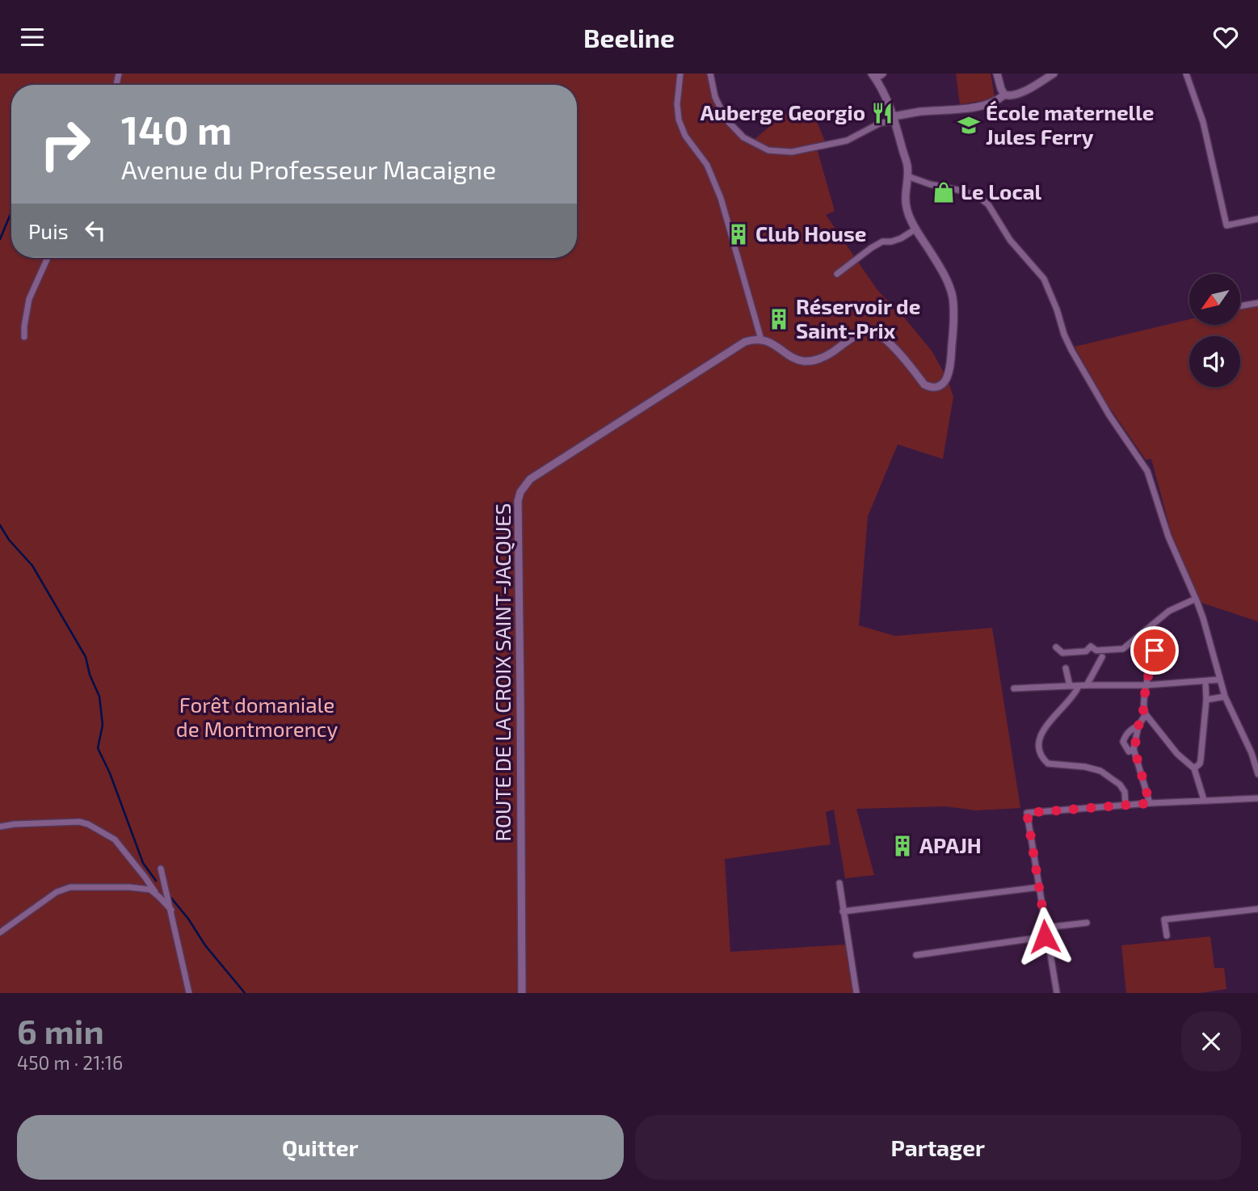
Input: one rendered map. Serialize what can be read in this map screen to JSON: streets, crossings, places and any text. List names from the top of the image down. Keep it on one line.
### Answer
{"streets":{"street":["ROUTE DE LA CROIX SAINT-JACQUES"]},"parks":["Forêt domaniale de Montmorency"],"places":{"restaurant":["Auberge Georgio"],"school or university":["École maternelle Jules Ferry"],"shop":["Le Local"],"building":["Club House","Réservoir de Saint-Prix","APAJH"]},"north":"bottom left","page":{"header":"Beeline","turn":["140 m","Avenue du Professeur Macaigne"],"then":"Puis","heading":["6 min","450 m · 21:16"],"buttons":["Quitter","Partager"]}}
